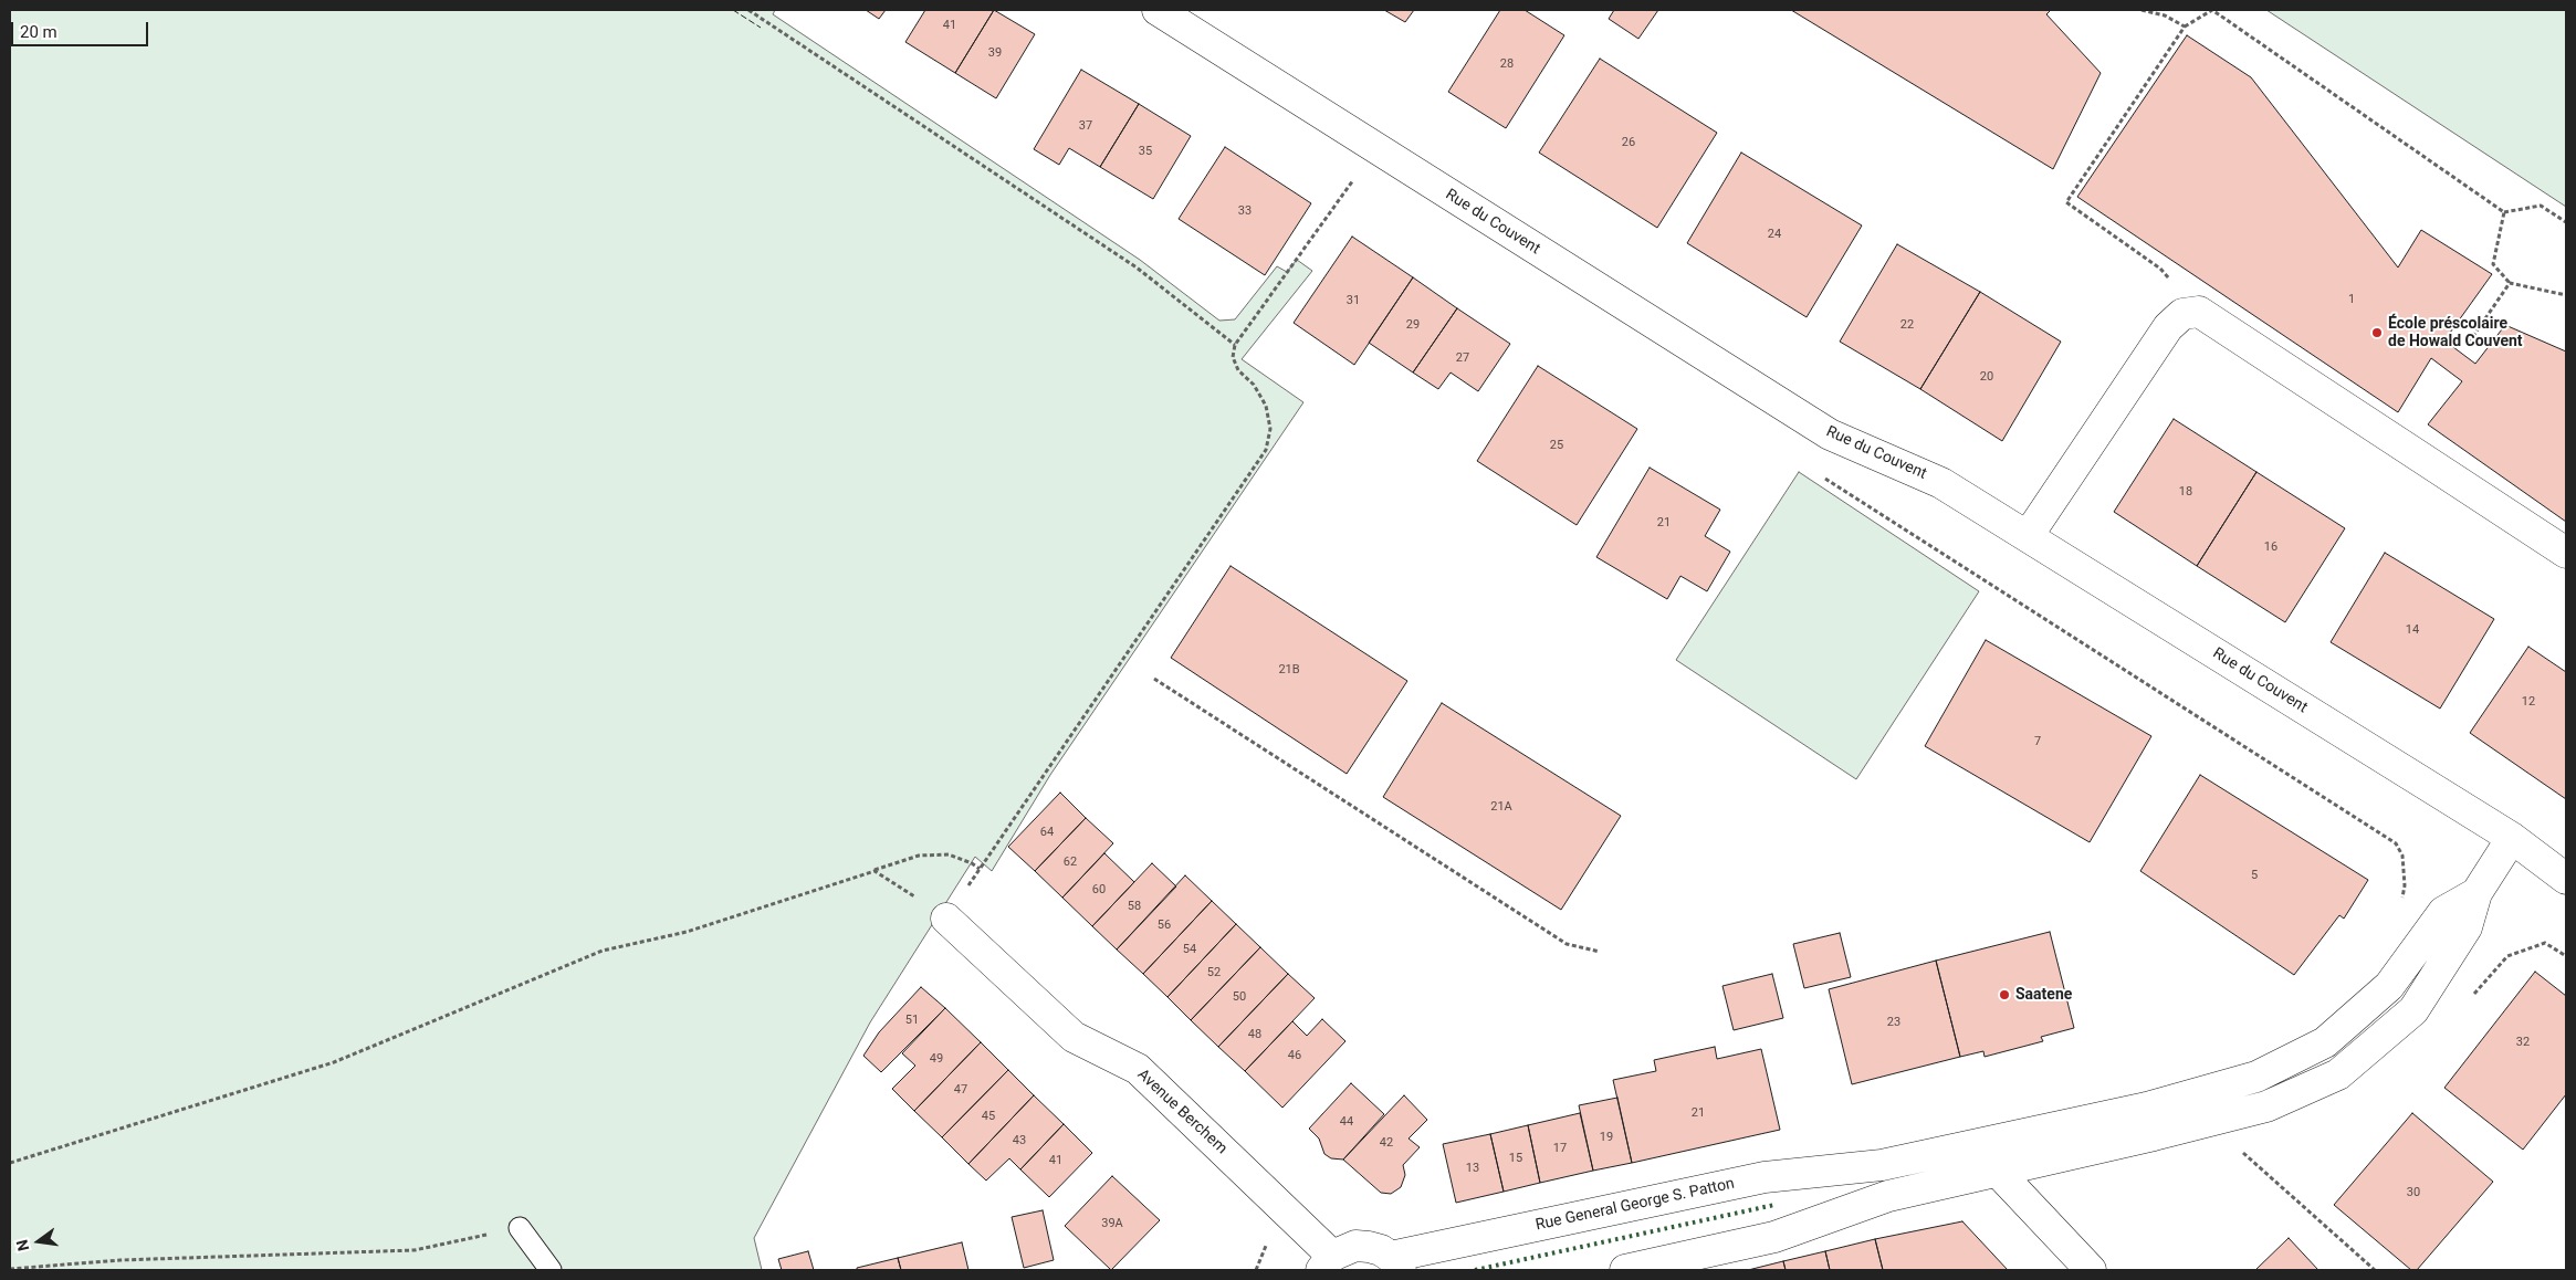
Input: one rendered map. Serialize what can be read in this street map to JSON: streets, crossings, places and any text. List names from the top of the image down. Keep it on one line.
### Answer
{"streets":{"street":["Rue du Couvent","Avenue Berchem","Rue General George S. Patton"]},"crossings":[["Rue du Couvent","Rue General George S. Patton"],["Avenue Berchem","Rue General George S. Patton"]],"places":["École préscolaire de Howald Couvent","Saatene"],"house_numbers":["41","39","28","37","26","35","33","24","1","31","29","22","27","20","25","18","21","16","14","21B","12","7","21A","64","62","5","60","58","56","54","52","50","51","23","48","32","46","49","47","21","45","44","19","43","42","17","15","41","13","30","39A"],"scale_bar":"20 m","north":"left"}
